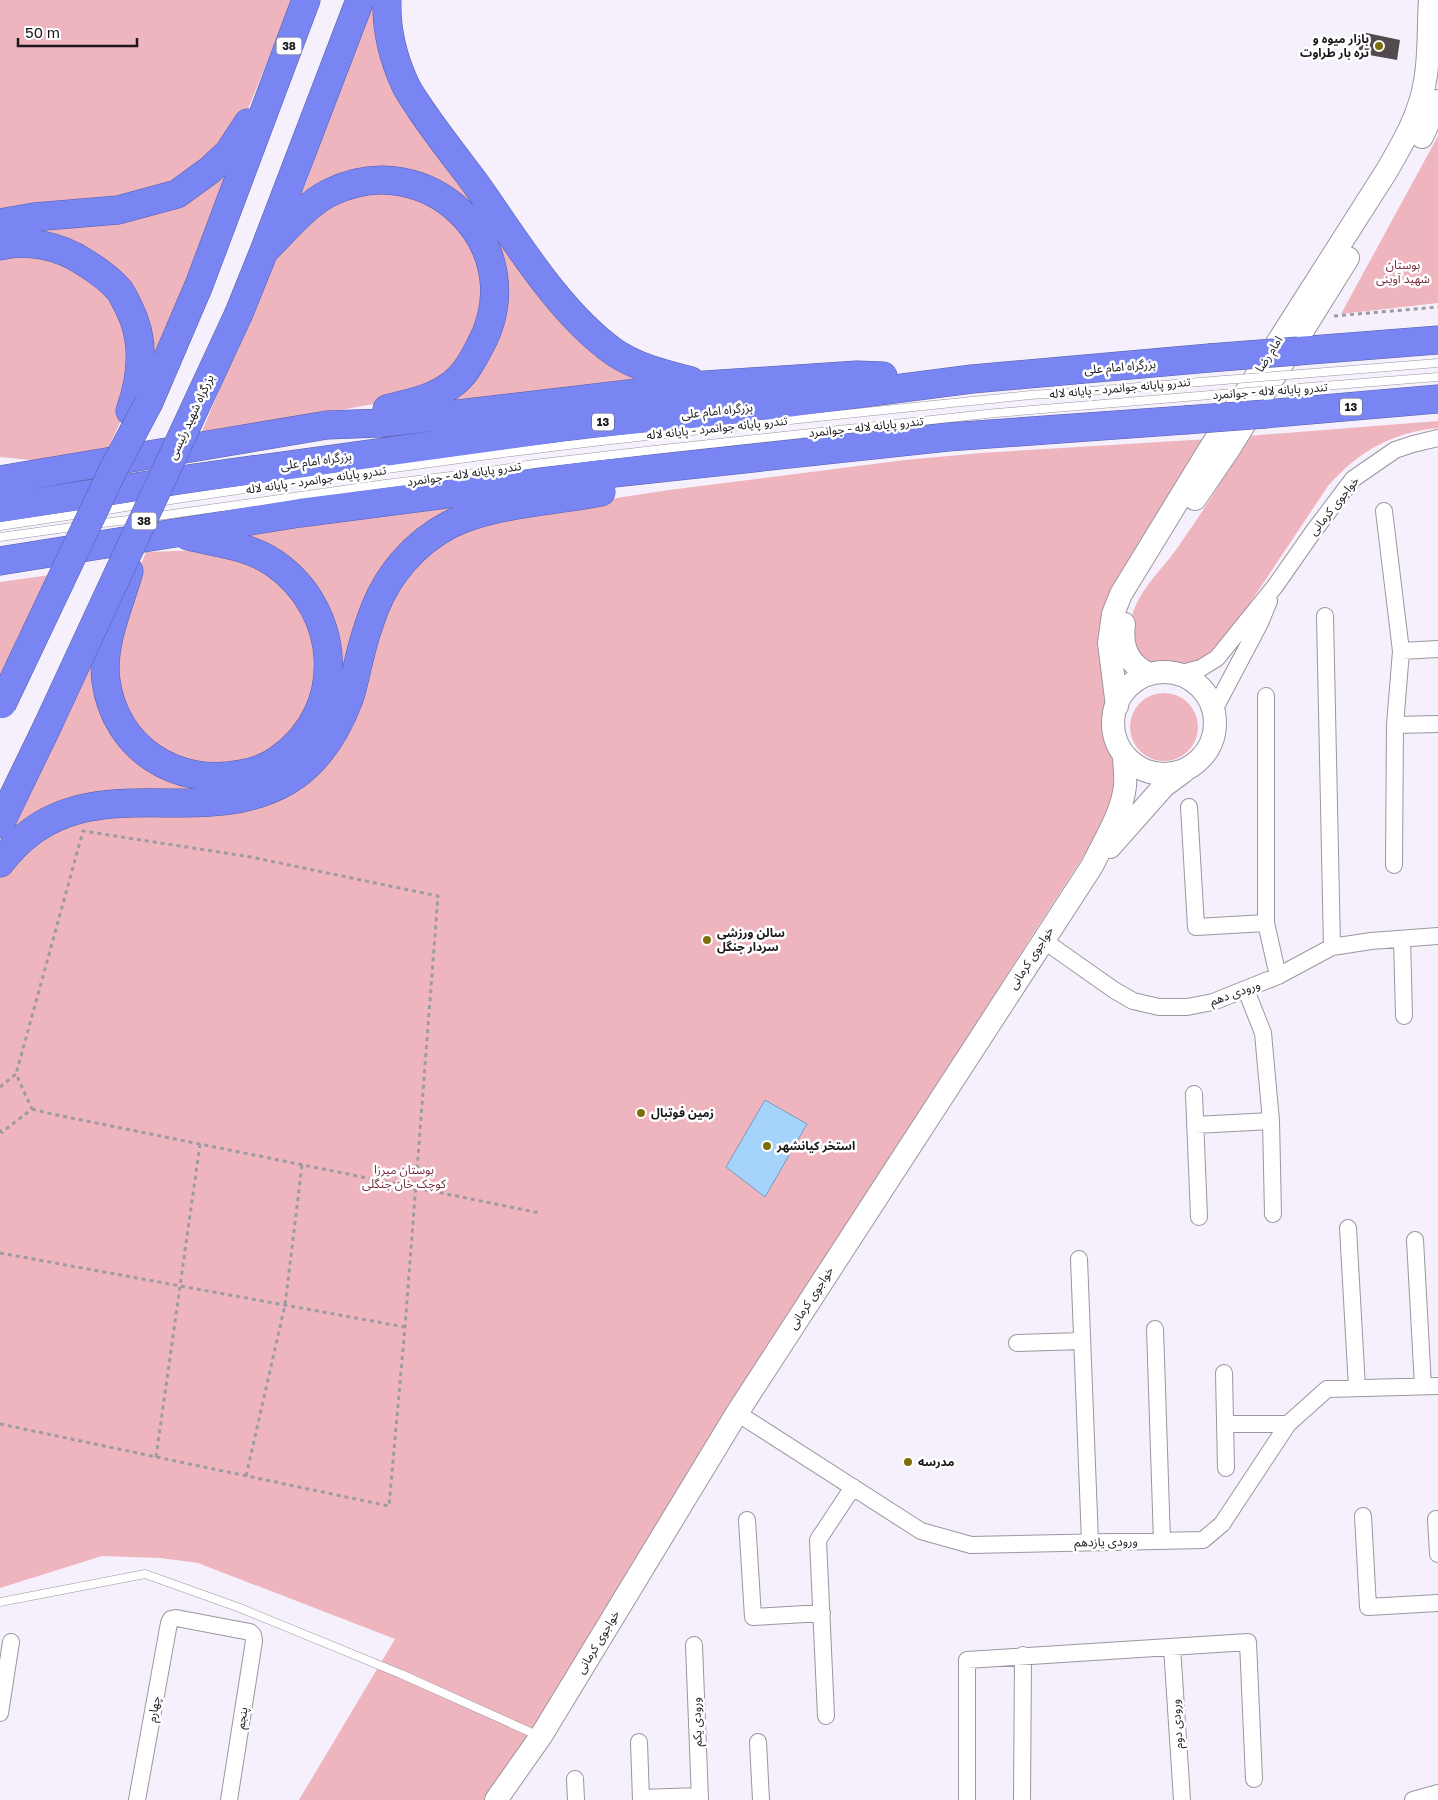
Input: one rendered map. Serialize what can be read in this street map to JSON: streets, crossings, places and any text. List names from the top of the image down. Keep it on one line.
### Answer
{"streets":{"highway":["38","بزرگراه امام علی","13","بزرگراه شهید رئیسی"],"main road":["امام رضا","خواجوی کرمانی"],"street":["ورودی دهم","ورودی یازدهم","چهارم","پنجم","ورودی یکم","ورودی دوم"],"lane":["تندرو پایانه جوانمرد - پایانه لاله","تندرو پایانه لاله - جوانمرد"]},"crossings":[["بزرگراه امام علی","تندرو پایانه جوانمرد - پایانه لاله"],["خواجوی کرمانی","ورودی دهم"],["خواجوی کرمانی","ورودی یازدهم"],["چهارم","پنجم"]],"parks":["بوستان شهید آوینی","بوستان میرزا کوچک خان جنگلی"],"places":["بازار میوه و تره‌ بار طراوت","سالن ورزشی سردار جنگل","زمین فوتبال","استخر کیانشهر","مدرسه"],"scale_bar":"50 m"}
